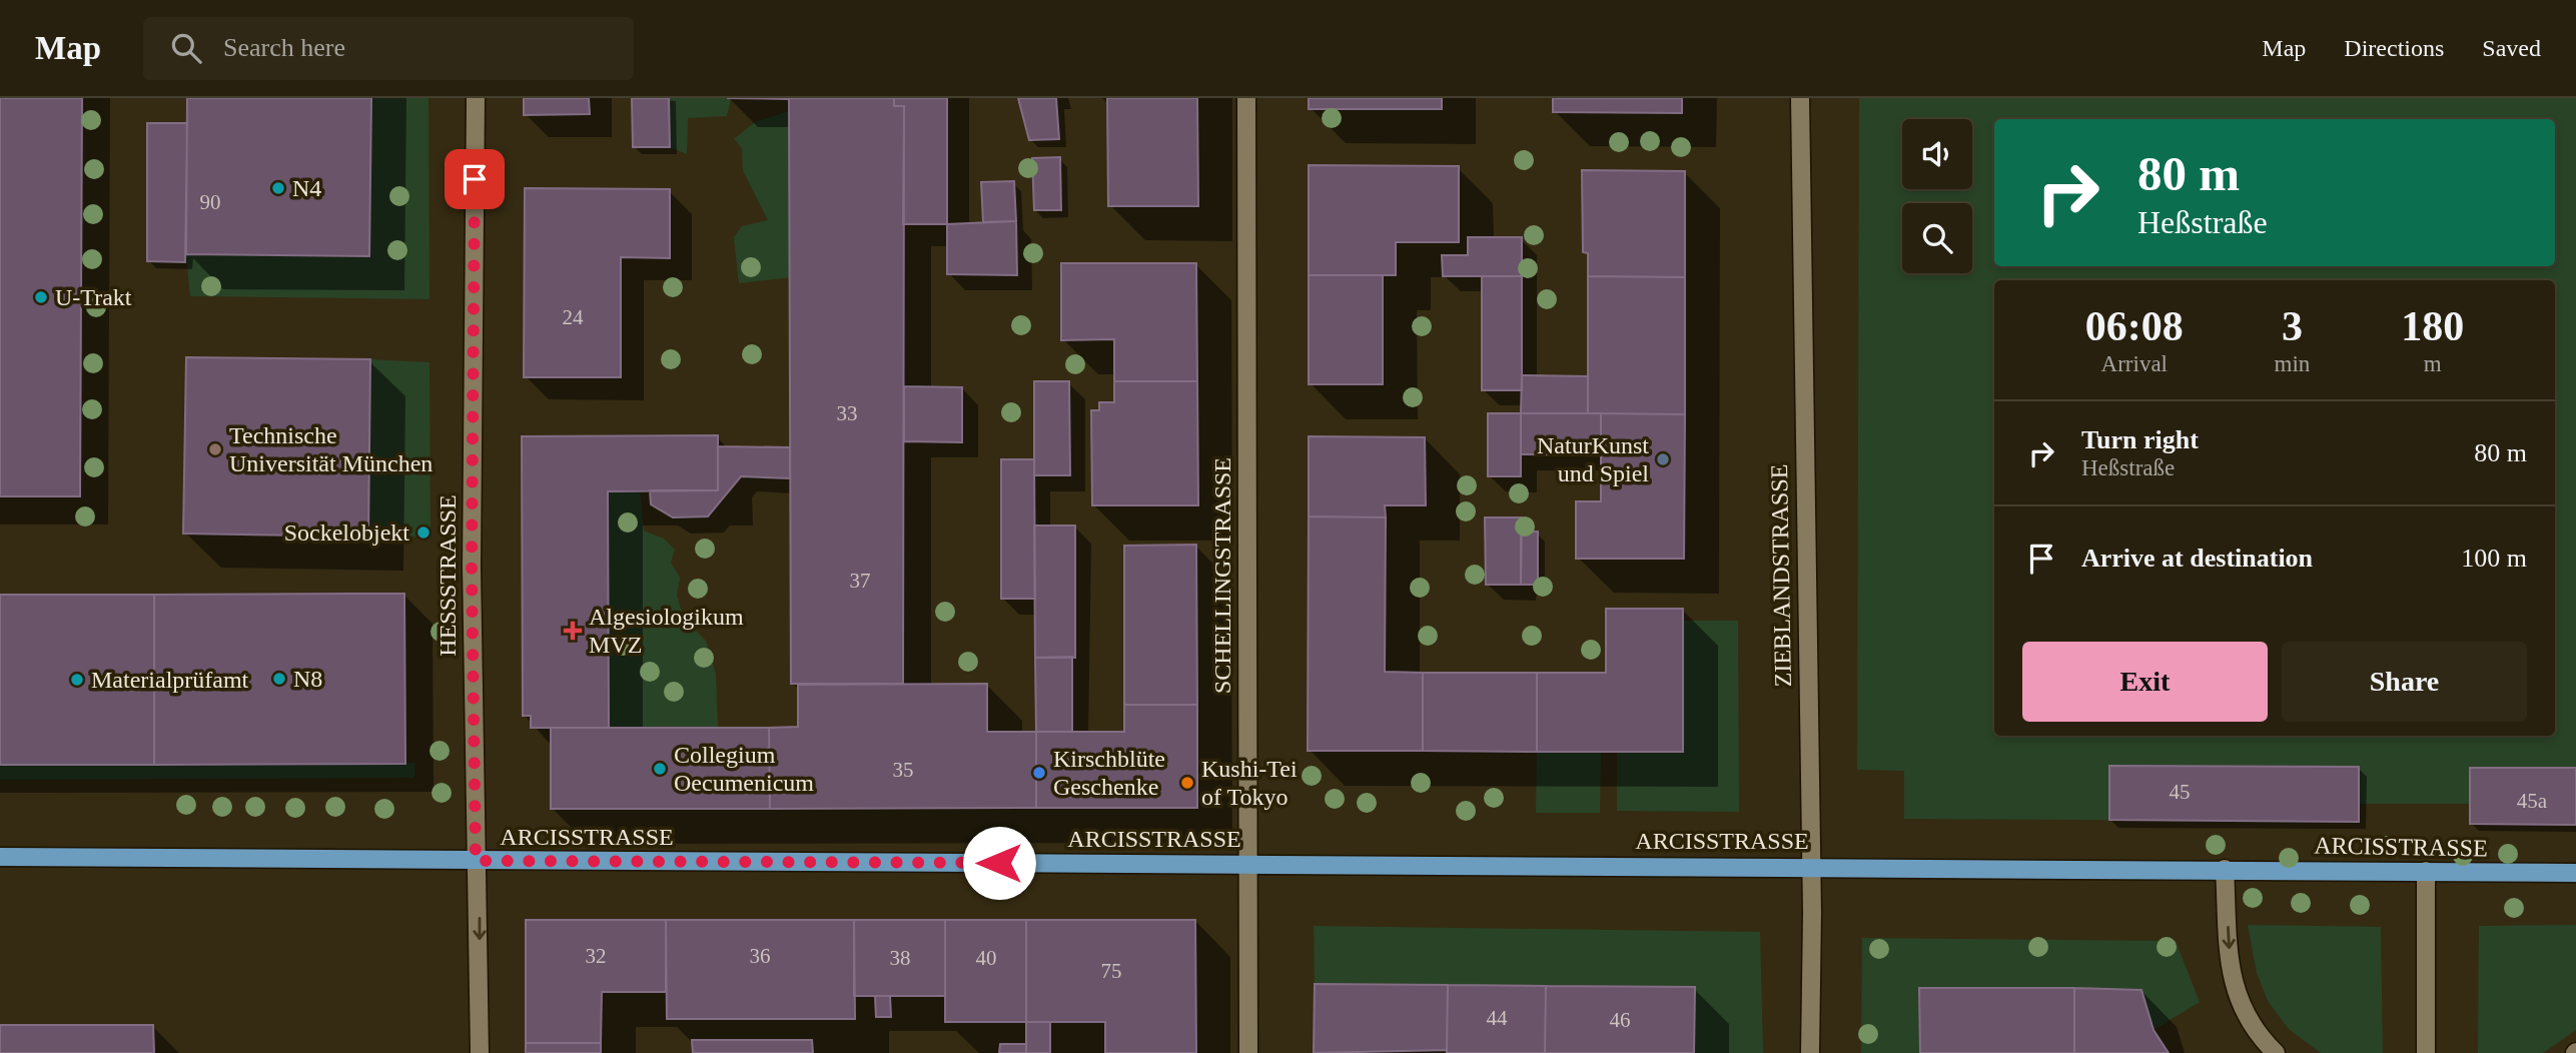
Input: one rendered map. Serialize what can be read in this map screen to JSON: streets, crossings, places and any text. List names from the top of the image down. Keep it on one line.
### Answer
{"streets":{"main road":["ARCISSTRASSE"],"street":["HESSSTRASSE","SCHELLINGSTRASSE","ZIEBLANDSTRASSE"]},"crossings":[["HESSSTRASSE","ARCISSTRASSE"],["SCHELLINGSTRASSE","ARCISSTRASSE"],["ZIEBLANDSTRASSE","ARCISSTRASSE"]],"places":{"other":["N4","U-Trakt","Technische Universität München","NaturKunst und Spiel","Sockelobjekt","N8","Materialprüfamt","Collegium Oecumenicum","Kirschblüte Geschenke","Kushi-Tei of Tokyo"],"health":["Algesiologikum MVZ"]},"house_numbers":["90","24","33","37","35","45","45a","32","36","38","40","75","44","46"],"page":{"header":"Map","search":"Search here","nav":["Map","Directions","Saved"],"turn":["80 m","Heßstraße"],"eta":["06:08","Arrival","3","min","180","m"],"list":[{"name":"Turn right","note":"Heßstraße","value":"80 m"},{"name":"Arrive at destination","value":"100 m"}],"buttons":["Exit","Share"]}}
